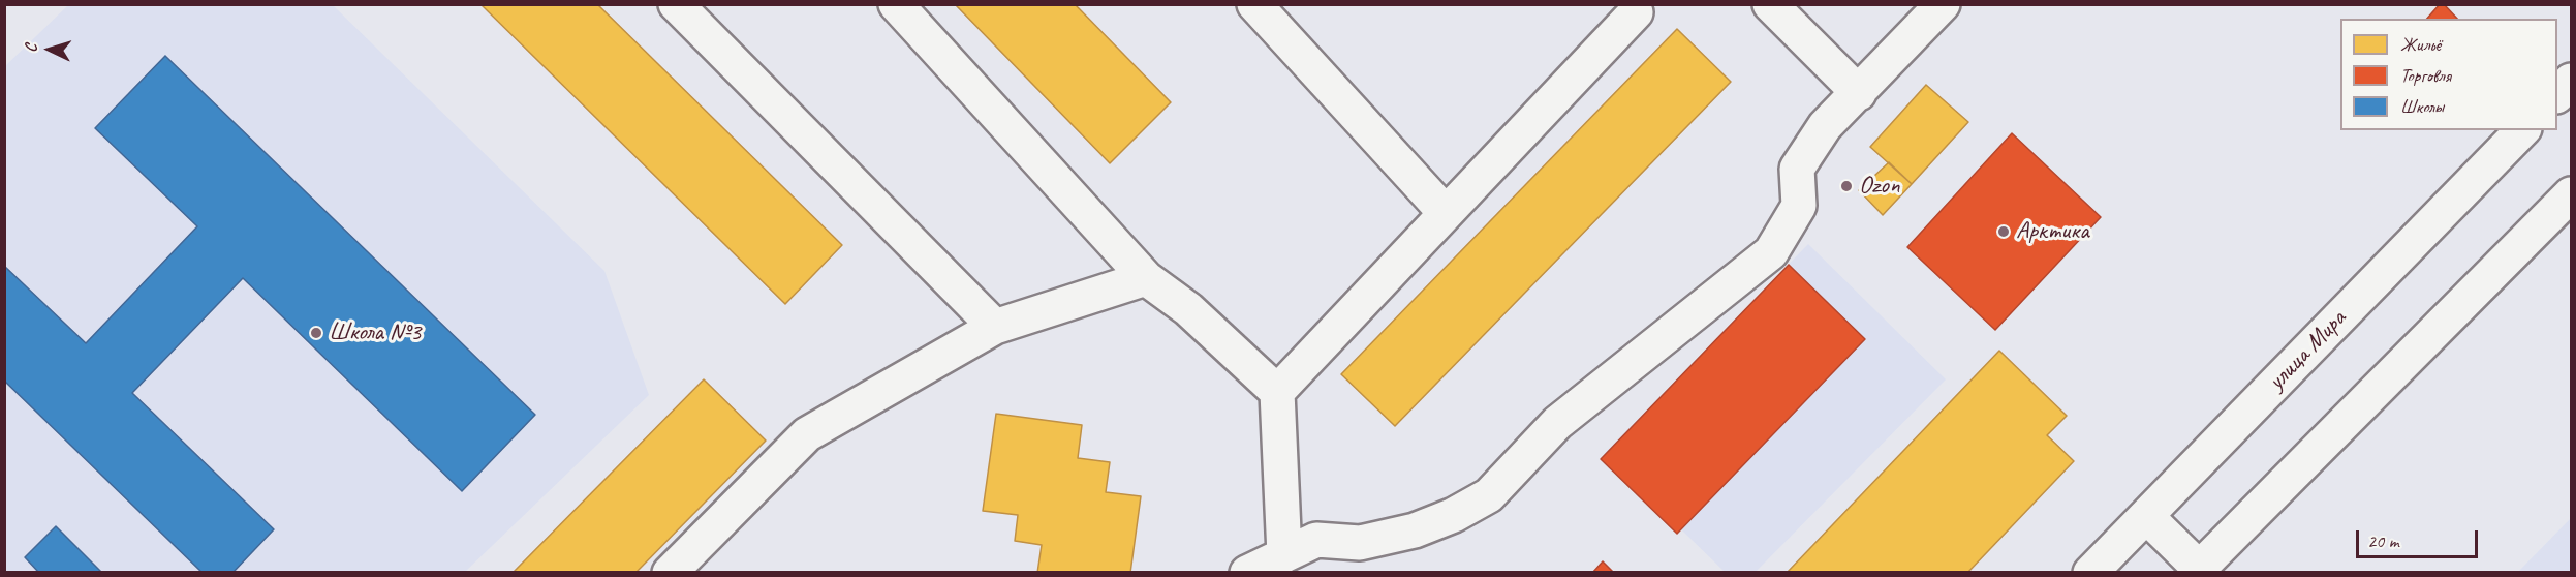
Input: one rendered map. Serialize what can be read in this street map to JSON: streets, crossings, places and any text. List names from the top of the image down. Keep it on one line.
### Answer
{"streets":{"street":["улица Мира"]},"places":["Ozon","Арктика","Школа №3"],"legend":["Жильё","Торговля","Школы"],"scale_bar":"20 m","north":"left"}
